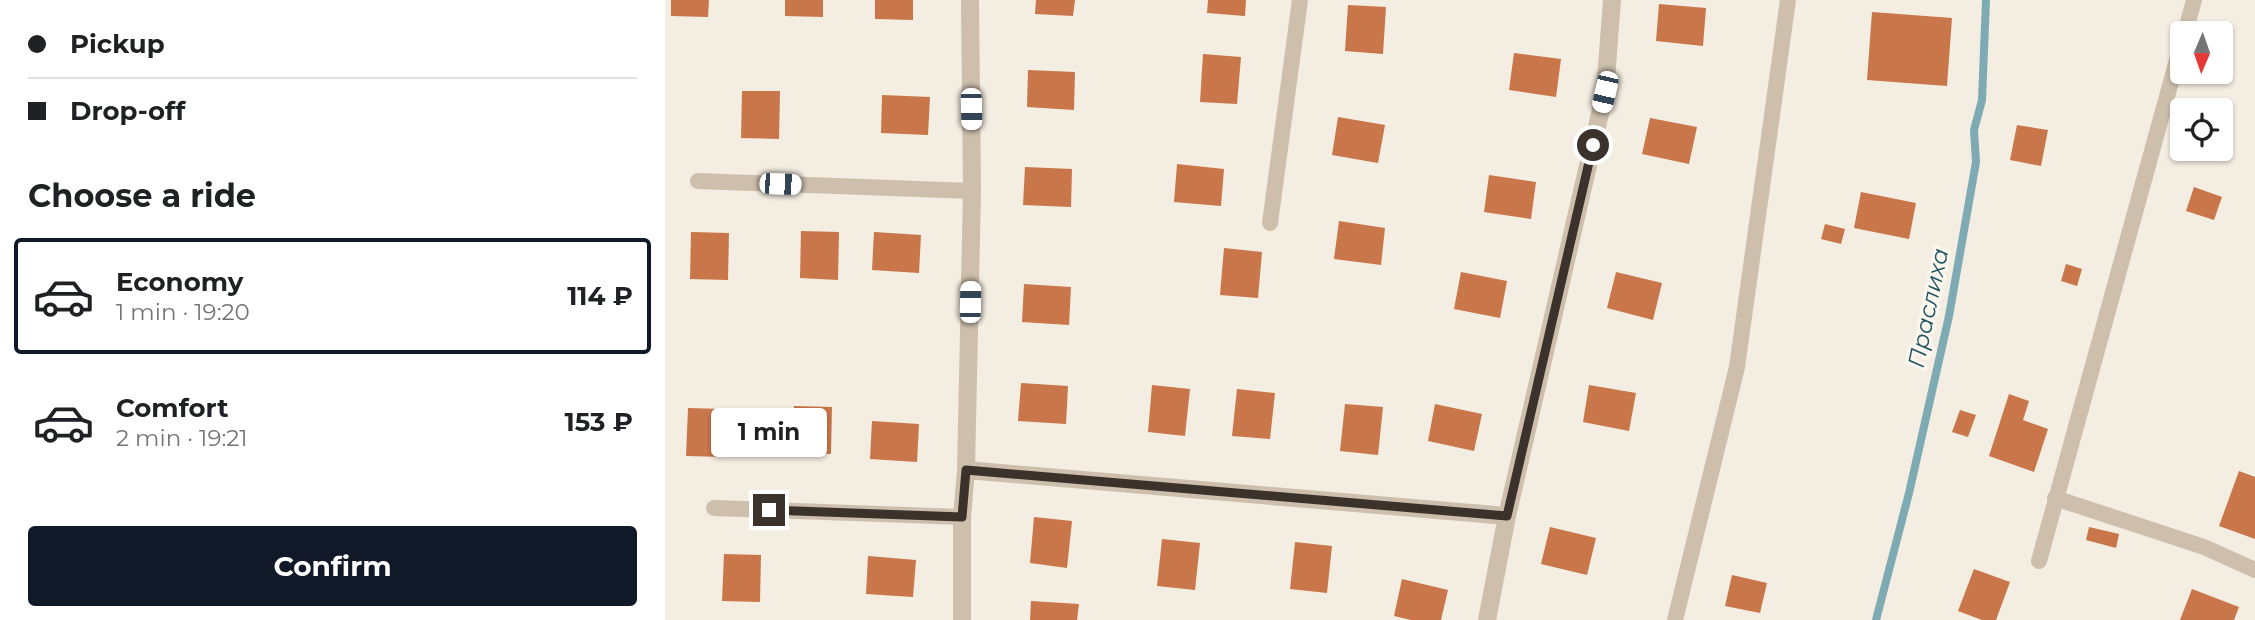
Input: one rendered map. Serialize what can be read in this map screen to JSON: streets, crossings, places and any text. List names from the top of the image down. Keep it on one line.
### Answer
{"water":["Праслиха"],"north":"bottom","page":{"banner":["Pickup","Drop-off"],"heading":"Choose a ride","list":[{"name":"Economy","note":"1 min · 19:20","value":"114 ₽"},{"name":"Comfort","note":"2 min · 19:21","value":"153 ₽"}],"bubble":"1 min","buttons":"Confirm"}}
